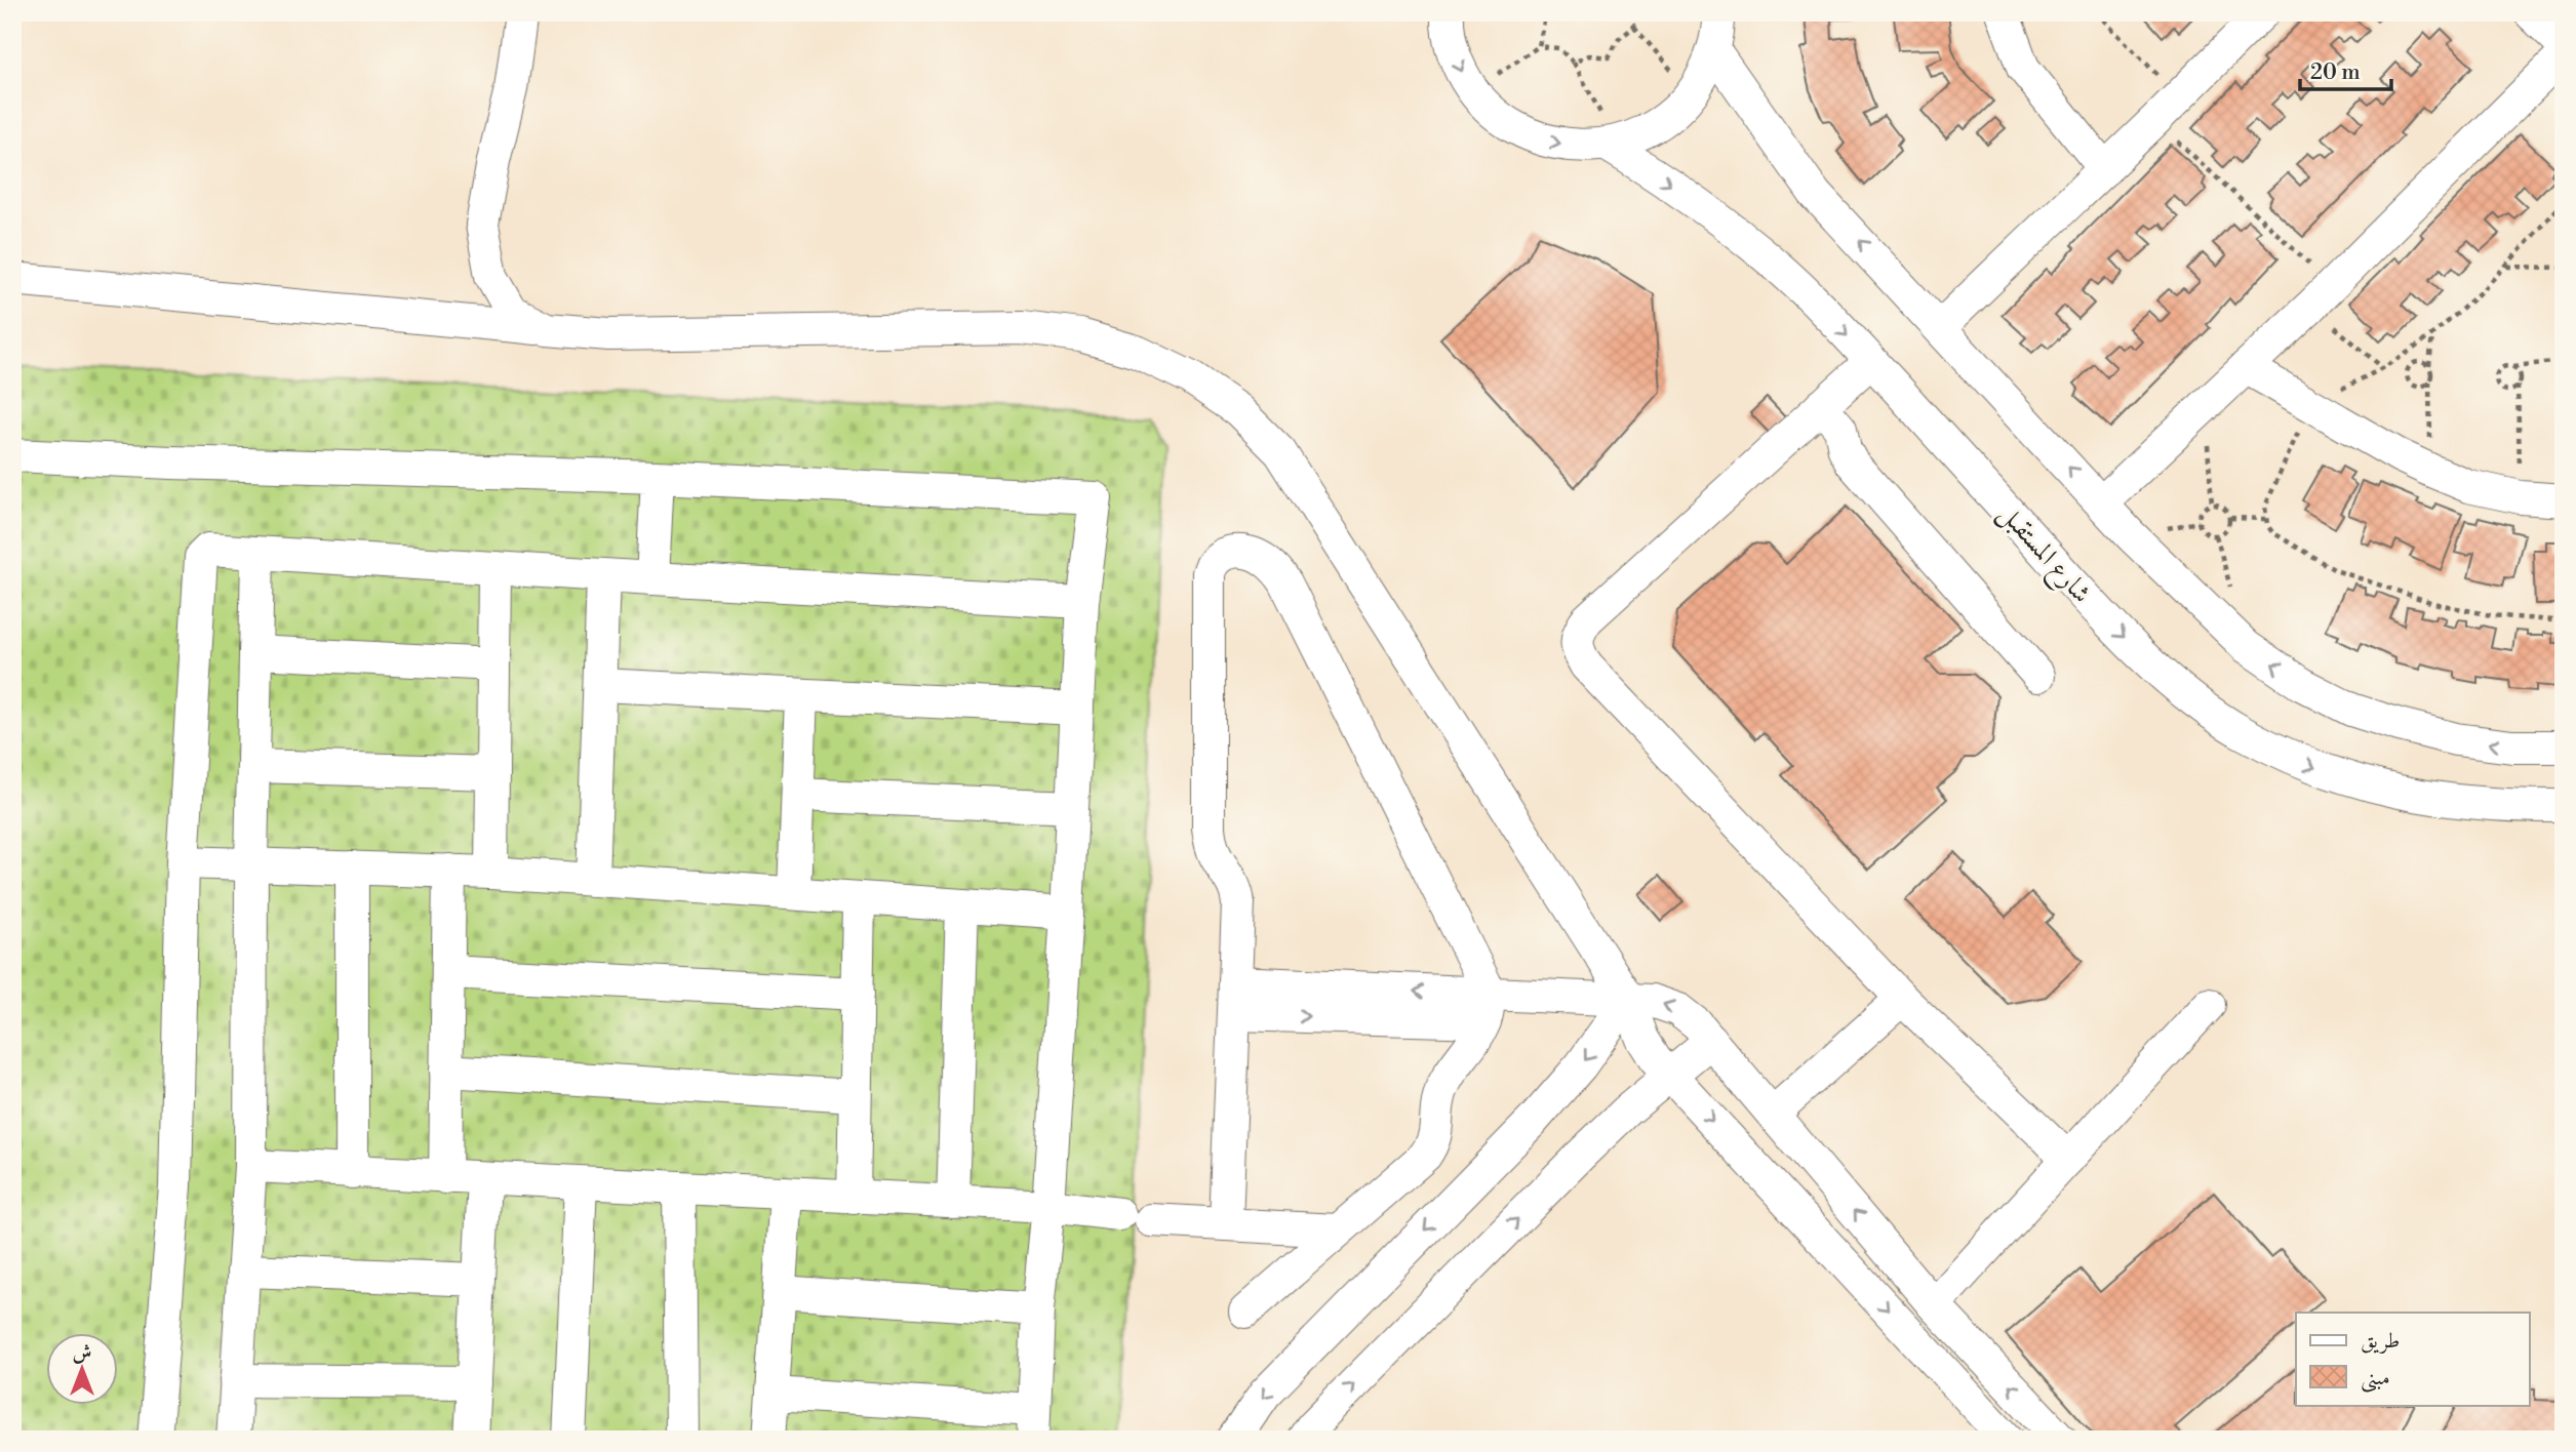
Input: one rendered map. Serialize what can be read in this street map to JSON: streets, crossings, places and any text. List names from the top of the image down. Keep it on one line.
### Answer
{"streets":{"street":["شارع المستقبل"]},"legend":["طريق","مبنى"],"scale_bar":"20 m","north":"top"}
